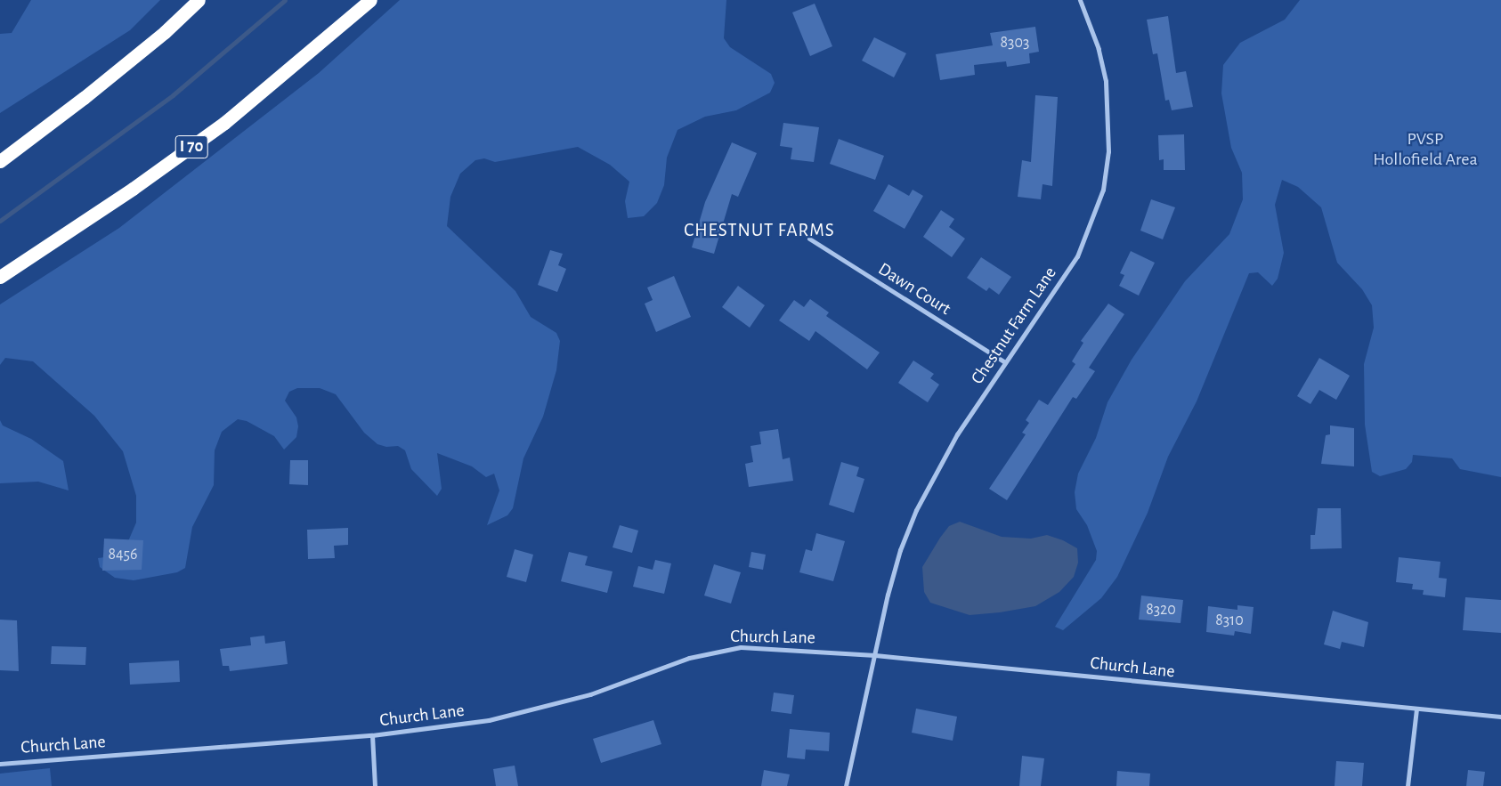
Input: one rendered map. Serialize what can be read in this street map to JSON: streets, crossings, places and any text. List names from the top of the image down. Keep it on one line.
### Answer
{"streets":{"highway":["I 70"],"street":["Dawn Court","Chestnut Farm Lane","Church Lane"]},"crossings":[["Dawn Court","Chestnut Farm Lane"],["Chestnut Farm Lane","Church Lane"]],"districts":["CHESTNUT FARMS"],"parks":["PVSP Hollofield Area"],"house_numbers":["8303","8456","8320","8310"]}
